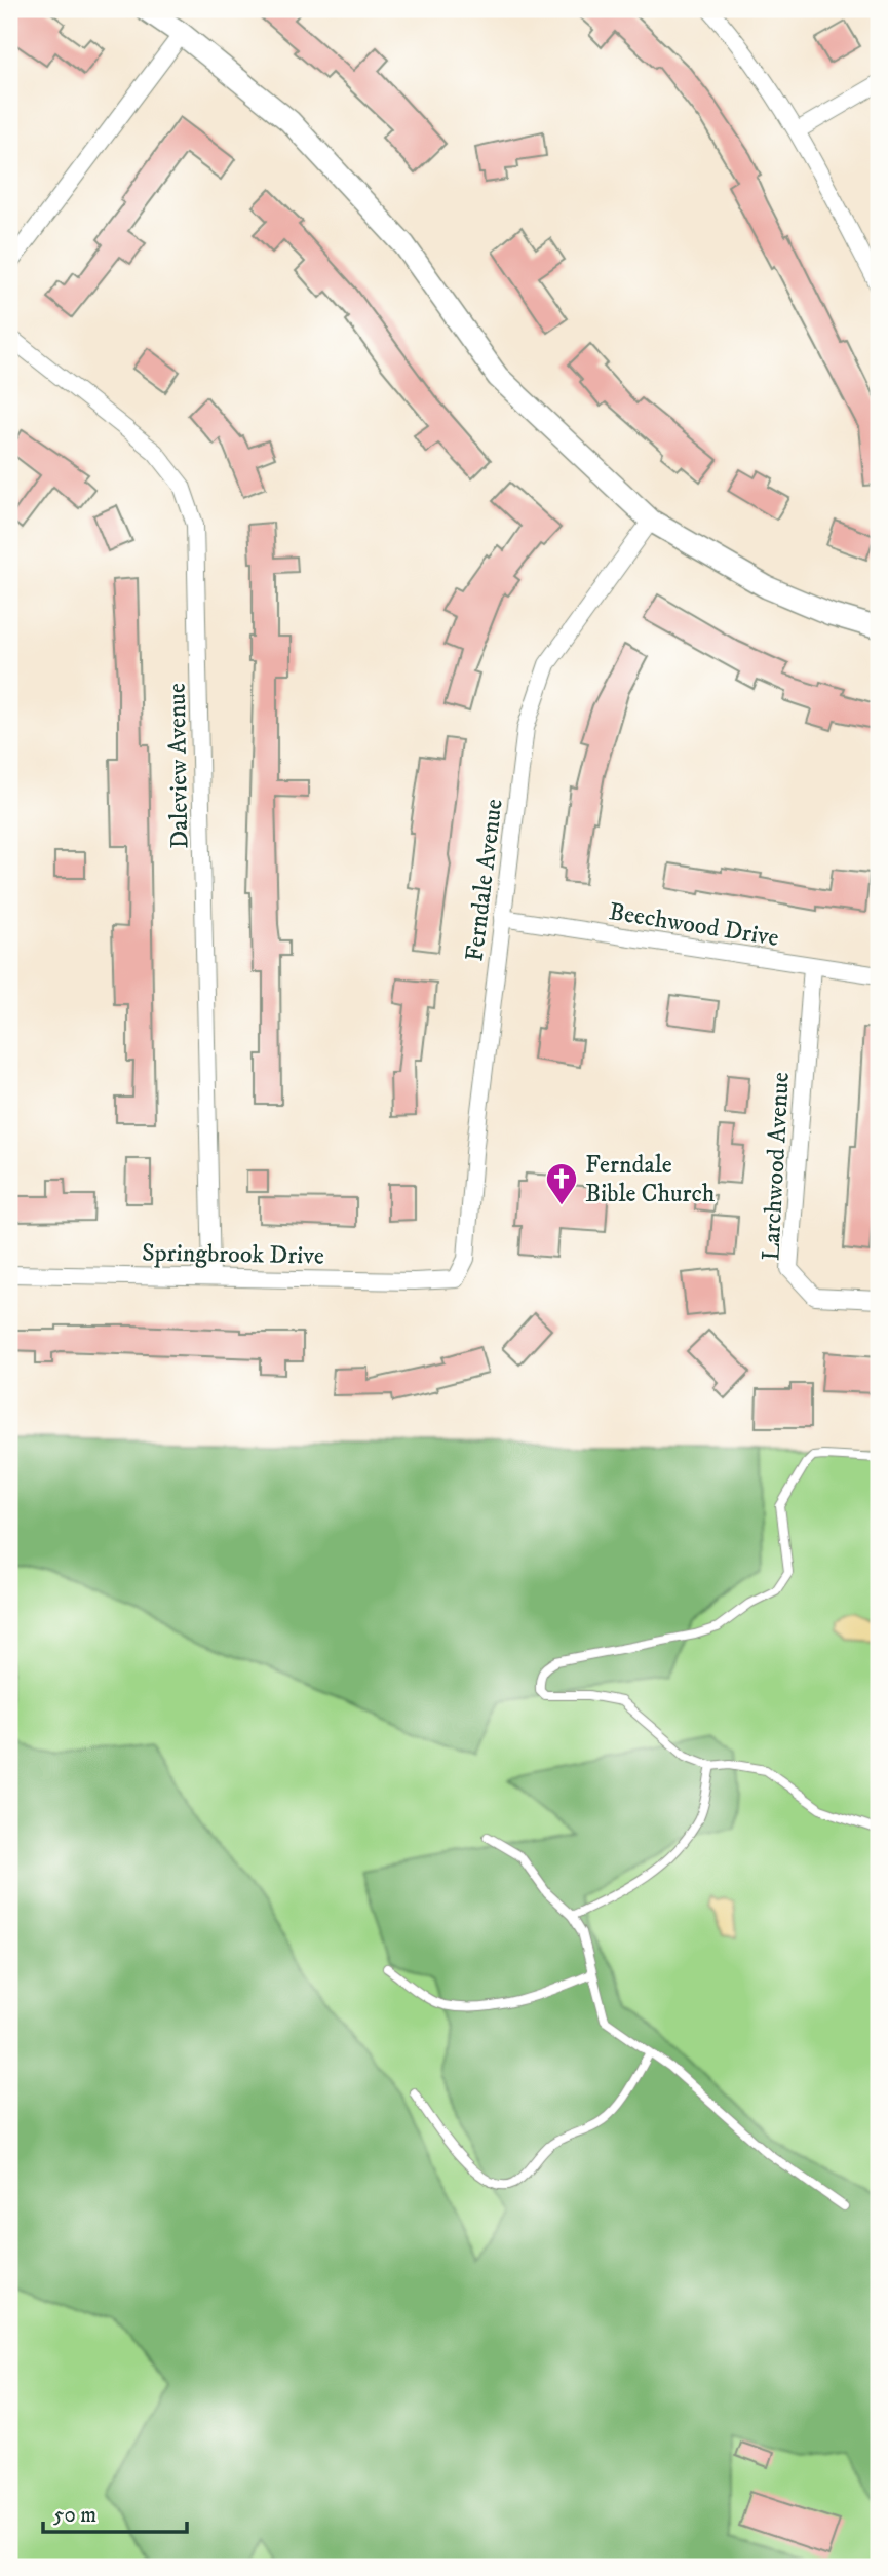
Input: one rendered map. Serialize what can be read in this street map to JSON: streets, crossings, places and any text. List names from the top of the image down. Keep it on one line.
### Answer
{"streets":{"street":["Daleview Avenue","Ferndale Avenue","Beechwood Drive","Larchwood Avenue","Springbrook Drive"]},"crossings":[["Daleview Avenue","Springbrook Drive"],["Ferndale Avenue","Beechwood Drive"],["Ferndale Avenue","Springbrook Drive"],["Beechwood Drive","Larchwood Avenue"]],"places":{"church":["Ferndale Bible Church"]},"scale_bar":"50 m"}
